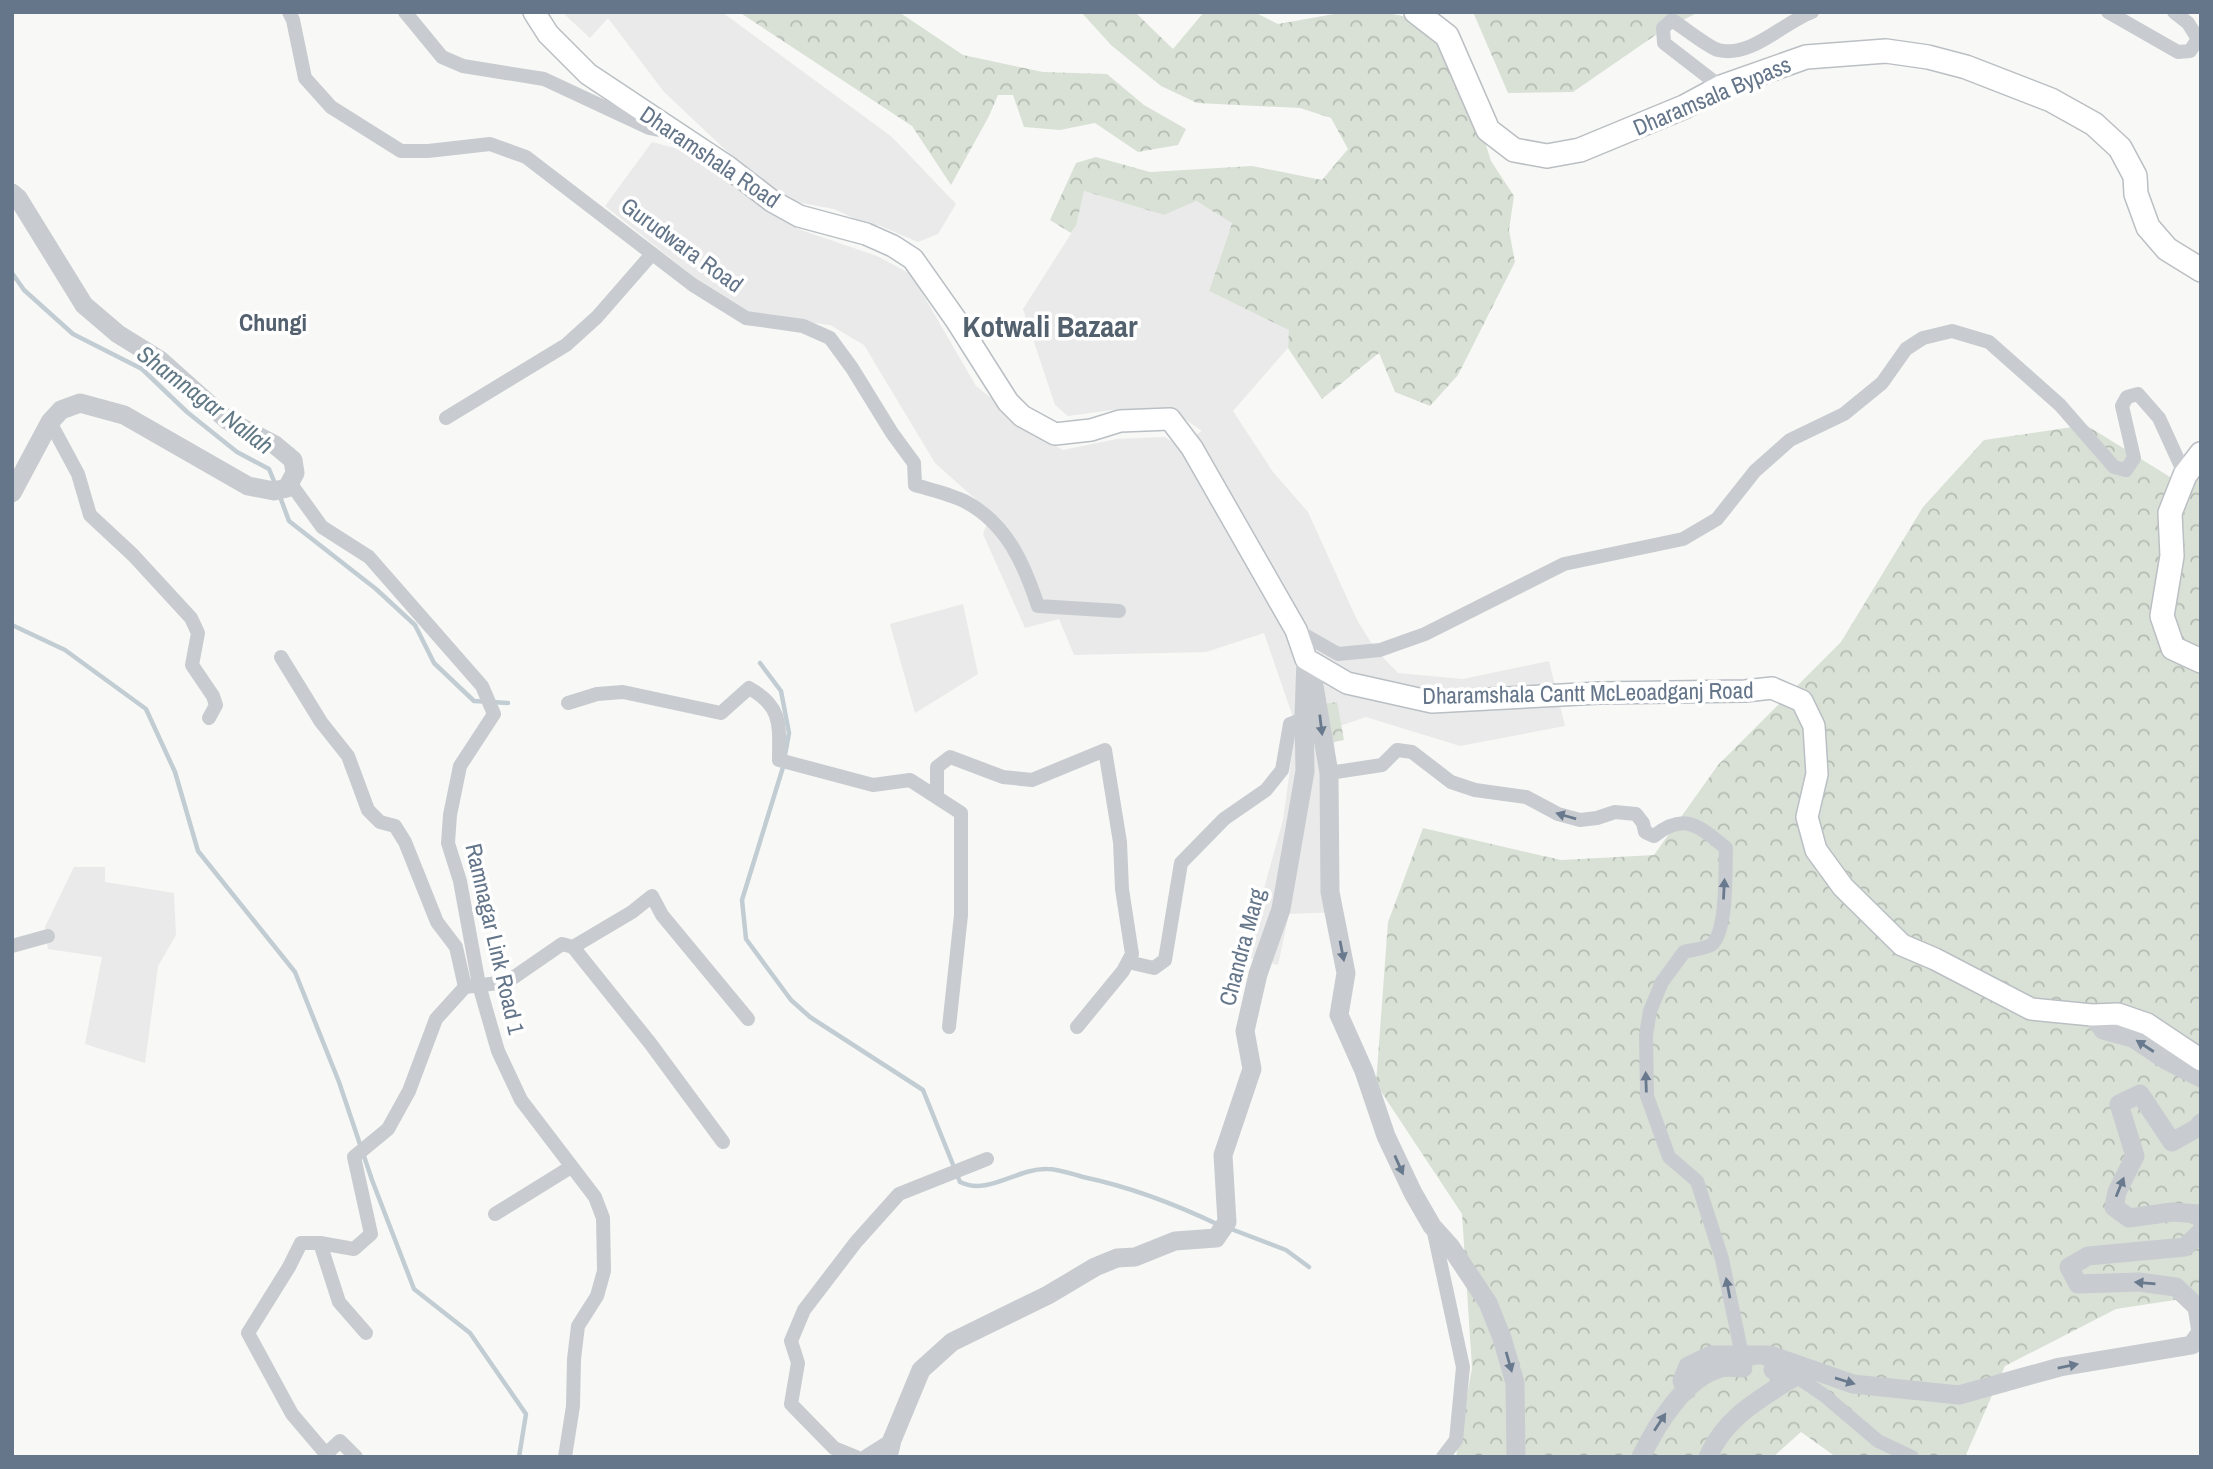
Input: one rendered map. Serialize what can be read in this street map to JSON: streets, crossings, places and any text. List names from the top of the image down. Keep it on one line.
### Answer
{"streets":{"main road":["Dharamsala Bypass","Dharamshala Road","Dharamshala Cantt McLeoadganj Road"],"street":["Gurudwara Road","Ramnagar Link Road 1","Chandra Marg"]},"crossings":[["Dharamshala Cantt McLeoadganj Road","Chandra Marg"]],"districts":["Chungi","Kotwali Bazaar"],"water":["Shamnagar Nallah"]}
